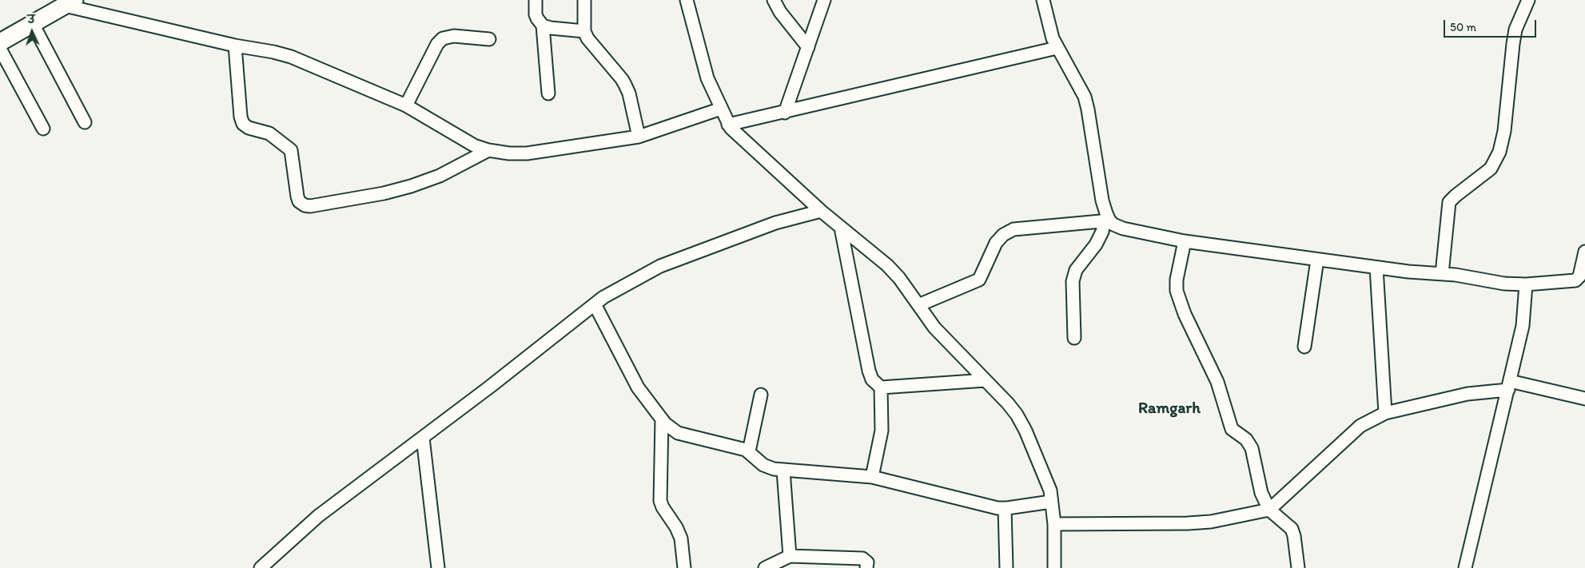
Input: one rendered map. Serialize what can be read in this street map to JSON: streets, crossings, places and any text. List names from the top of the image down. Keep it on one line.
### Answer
{"districts":["Ramgarh"],"scale_bar":"50 m","north":"top"}
